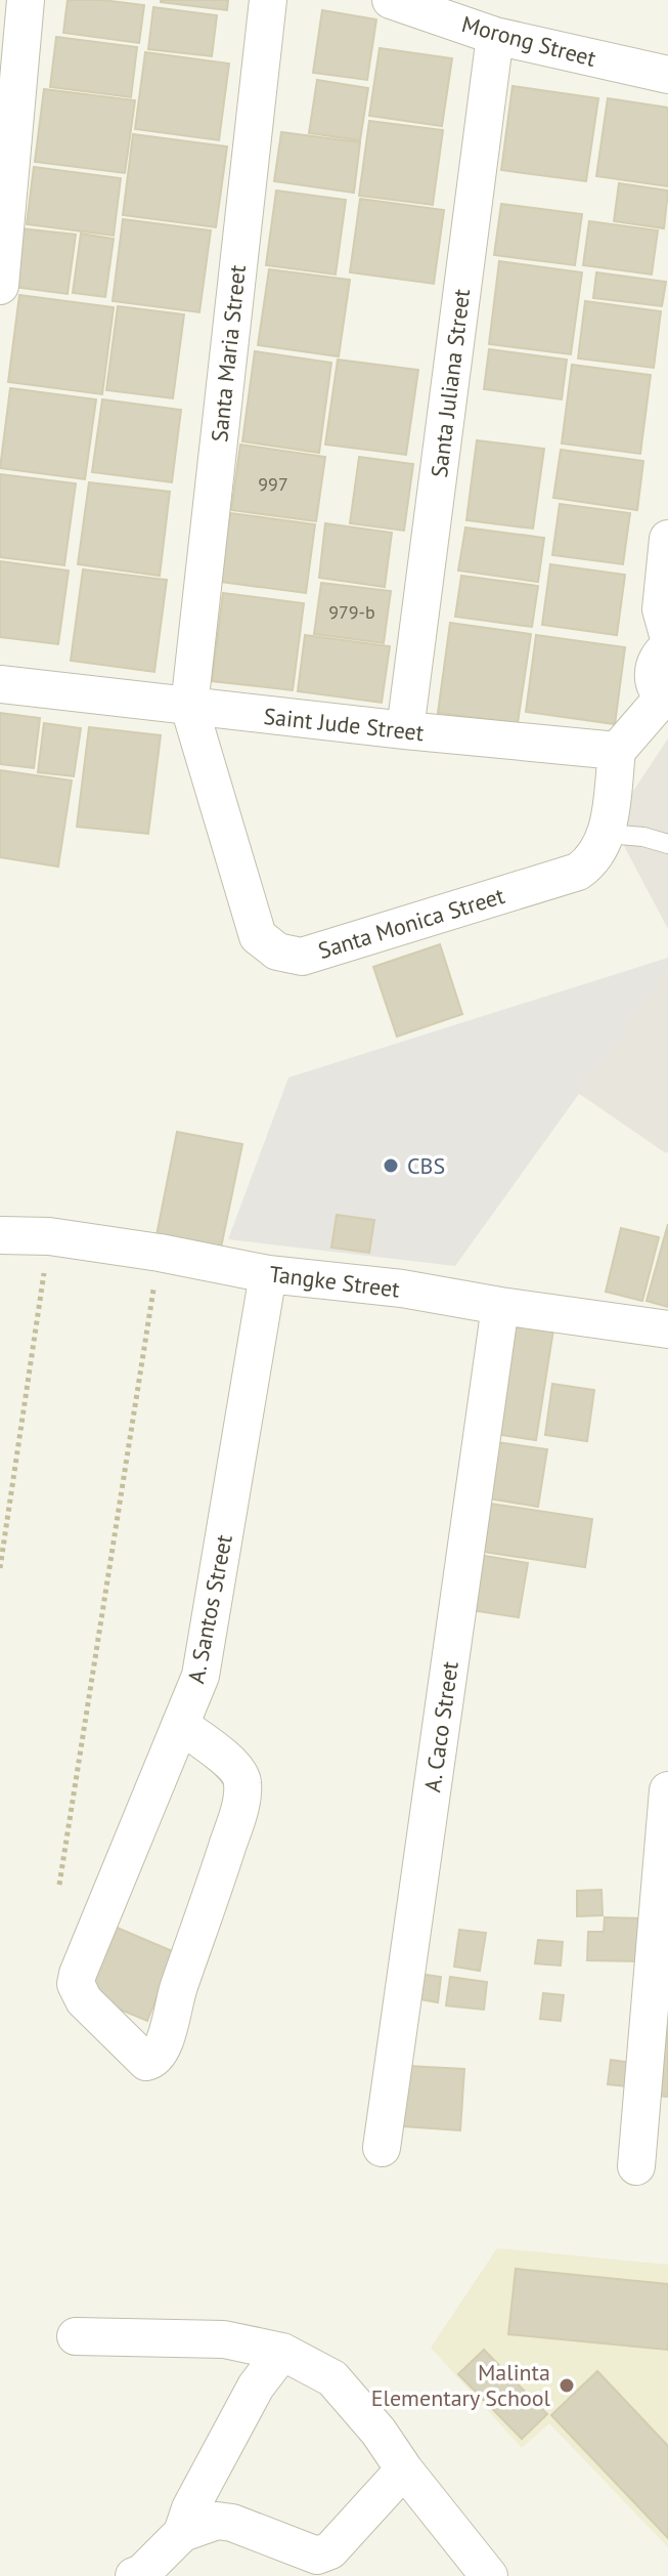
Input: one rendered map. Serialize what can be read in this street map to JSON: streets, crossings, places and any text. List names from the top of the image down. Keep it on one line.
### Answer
{"streets":{"street":["Morong Street","Santa Maria Street","Santa Juliana Street","Saint Jude Street","Santa Monica Street","Tangke Street","A. Santos Street","A. Caco Street"]},"crossings":[["Morong Street","Santa Juliana Street"],["Santa Maria Street","Saint Jude Street"],["Santa Maria Street","Santa Monica Street"],["Santa Juliana Street","Saint Jude Street"],["Saint Jude Street","Santa Monica Street"],["Tangke Street","A. Santos Street"],["Tangke Street","A. Caco Street"]],"places":["CBS","Malinta Elementary School"],"house_numbers":["997","979-b"]}
